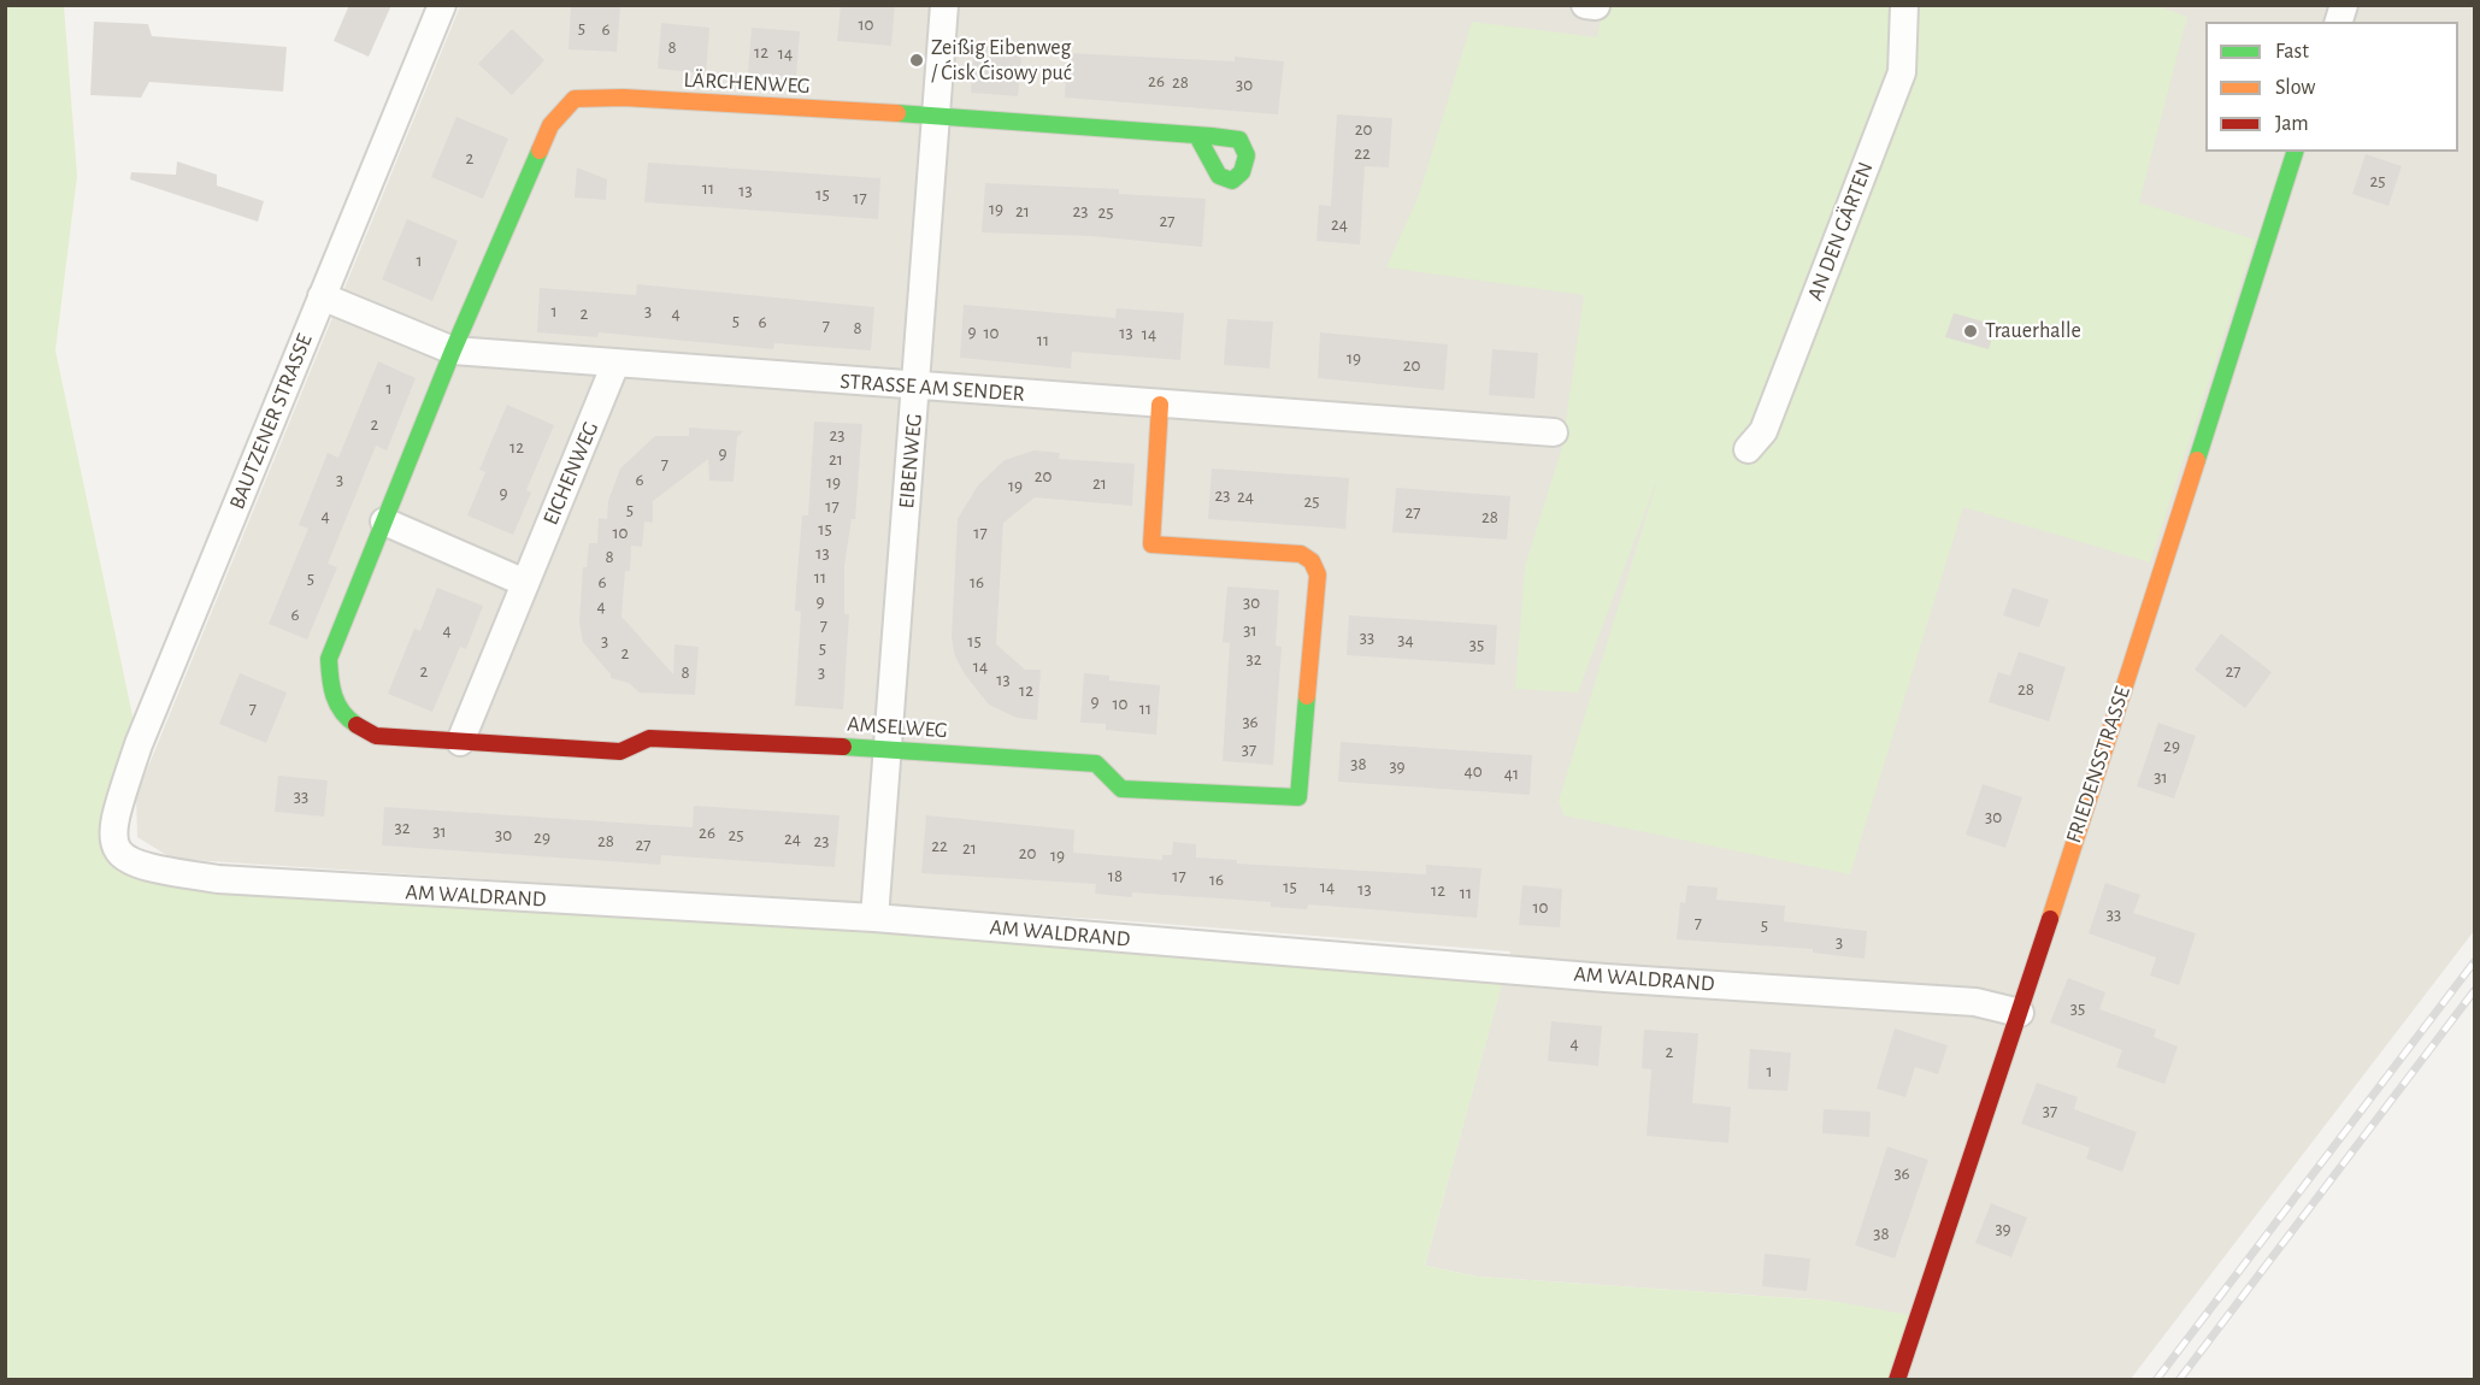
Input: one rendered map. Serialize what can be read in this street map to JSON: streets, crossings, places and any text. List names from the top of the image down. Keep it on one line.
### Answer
{"streets":{"street":["LÄRCHENWEG","AN DEN GÄRTEN","STRASSE AM SENDER","BAUTZENER STRASSE","EIBENWEG","EICHENWEG","AMSELWEG","FRIEDENSSTRASSE","AM WALDRAND"]},"crossings":[["LÄRCHENWEG","STRASSE AM SENDER"],["LÄRCHENWEG","EIBENWEG"],["LÄRCHENWEG","AMSELWEG"],["STRASSE AM SENDER","BAUTZENER STRASSE"],["STRASSE AM SENDER","EIBENWEG"],["STRASSE AM SENDER","EICHENWEG"],["STRASSE AM SENDER","AMSELWEG"],["BAUTZENER STRASSE","AM WALDRAND"],["EIBENWEG","AMSELWEG"],["EIBENWEG","AM WALDRAND"],["EICHENWEG","AMSELWEG"],["FRIEDENSSTRASSE","AM WALDRAND"]],"places":["Zeißig Eibenweg / Ćisk Ćisowy puć","Trauerhalle"],"house_numbers":["10","5","6","8","12","14","26","28","30","20","22","2","25","11","13","15","17","19","21","23","25","27","24","1","1","3","2","4","5","6","7","8","9","10","13","14","11","19","20","1","2","23","12","9","21","7","20","3","6","19","21","19","9","23","24","25","17","5","27","4","28","15","10","17","13","8","11","5","6","16","9","30","4","6","7","4","31","33","34","3","15","35","5","2","32","14","2","27","8","3","13","28","12","9","10","7","11","36","29","37","38","39","40","41","31","33","30","32","31","26","30","25","29","24","28","23","27","22","21","20","19","18","17","16","15","14","13","12","11","10","33","7","5","3","35","4","2","1","37","36","39","38"],"legend":["Fast","Slow","Jam"]}
